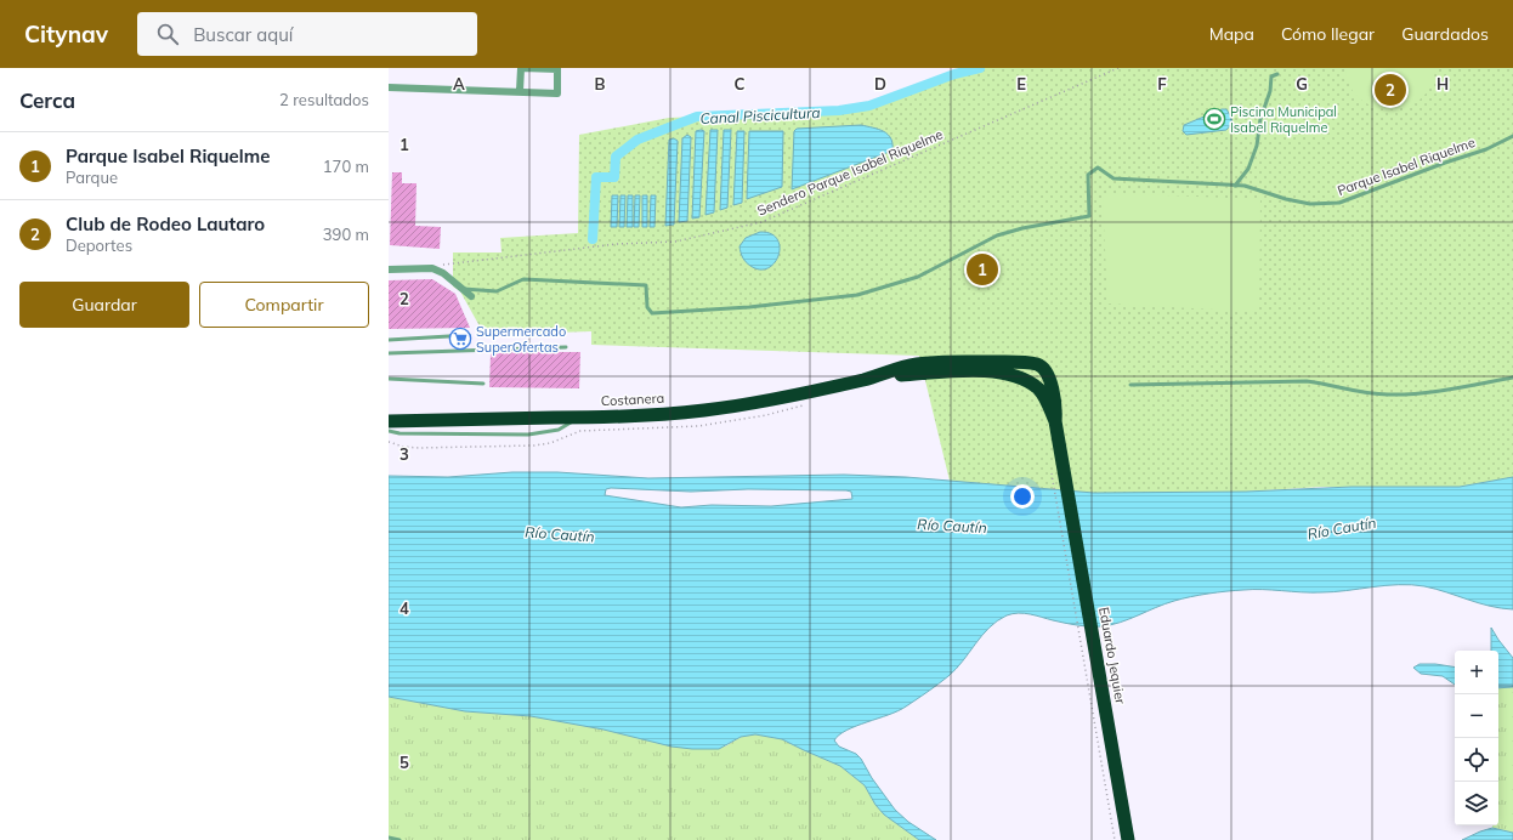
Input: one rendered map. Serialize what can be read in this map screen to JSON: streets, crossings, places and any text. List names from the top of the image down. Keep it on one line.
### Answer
{"streets":{"highway":["Costanera","Eduardo Jequier"],"lane":["Parque Isabel Riquelme"],"path":["Sendero Parque Isabel Riquelme"]},"crossings":[["Costanera","Eduardo Jequier"]],"water":["Canal Piscicultura","Río Cautín"],"places":{"sports":["Piscina Municipal Isabel Riquelme"],"supermarket":["Supermercado SuperOfertas"]},"page":{"header":"Citynav","search":"Buscar aquí","nav":["Mapa","Cómo llegar","Guardados"],"heading":["Cerca","2 resultados"],"pins":["2","1"],"list":[{"mark":"1","name":"Parque Isabel Riquelme","note":"Parque","value":"170 m"},{"mark":"2","name":"Club de Rodeo Lautaro","note":"Deportes","value":"390 m"}],"buttons":["Guardar","Compartir"],"map_buttons":["+","−"]},"grid":{"columns":["A","B","C","D","E","F","G","H"],"rows":["1","2","3","4","5"]}}
